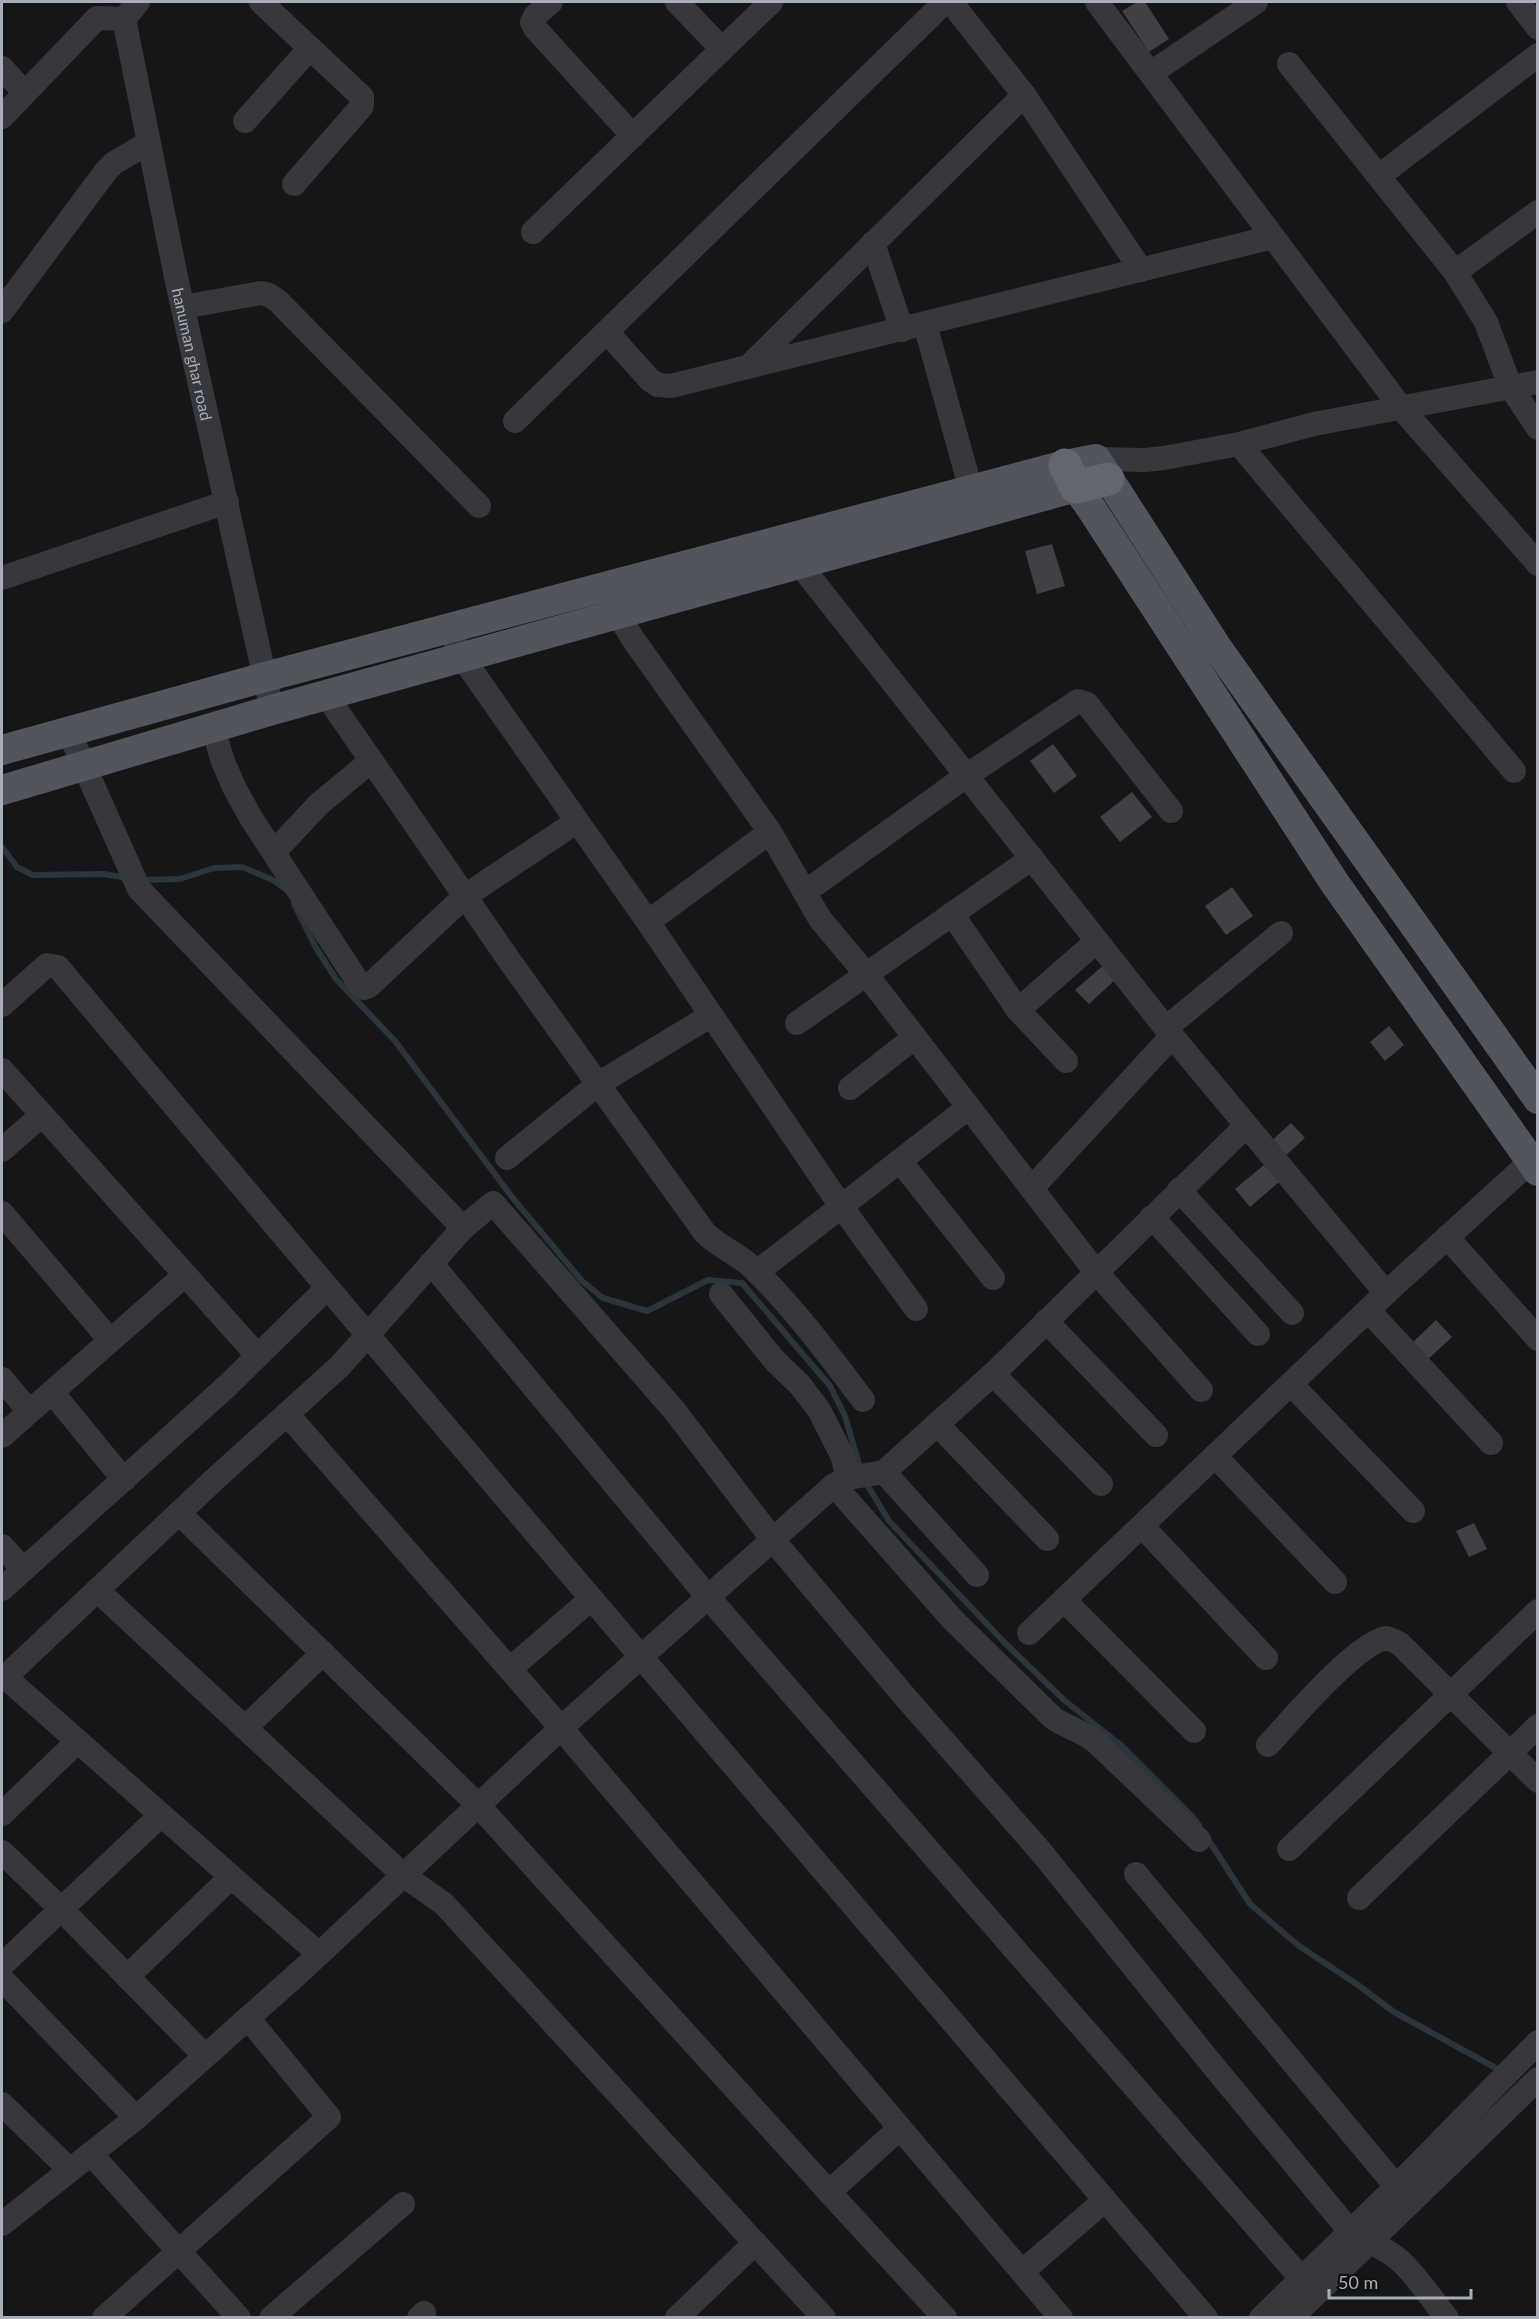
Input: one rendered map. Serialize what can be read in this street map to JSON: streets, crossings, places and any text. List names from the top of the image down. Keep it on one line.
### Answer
{"streets":{"street":["hanuman ghar road"]},"scale_bar":"50 m"}
